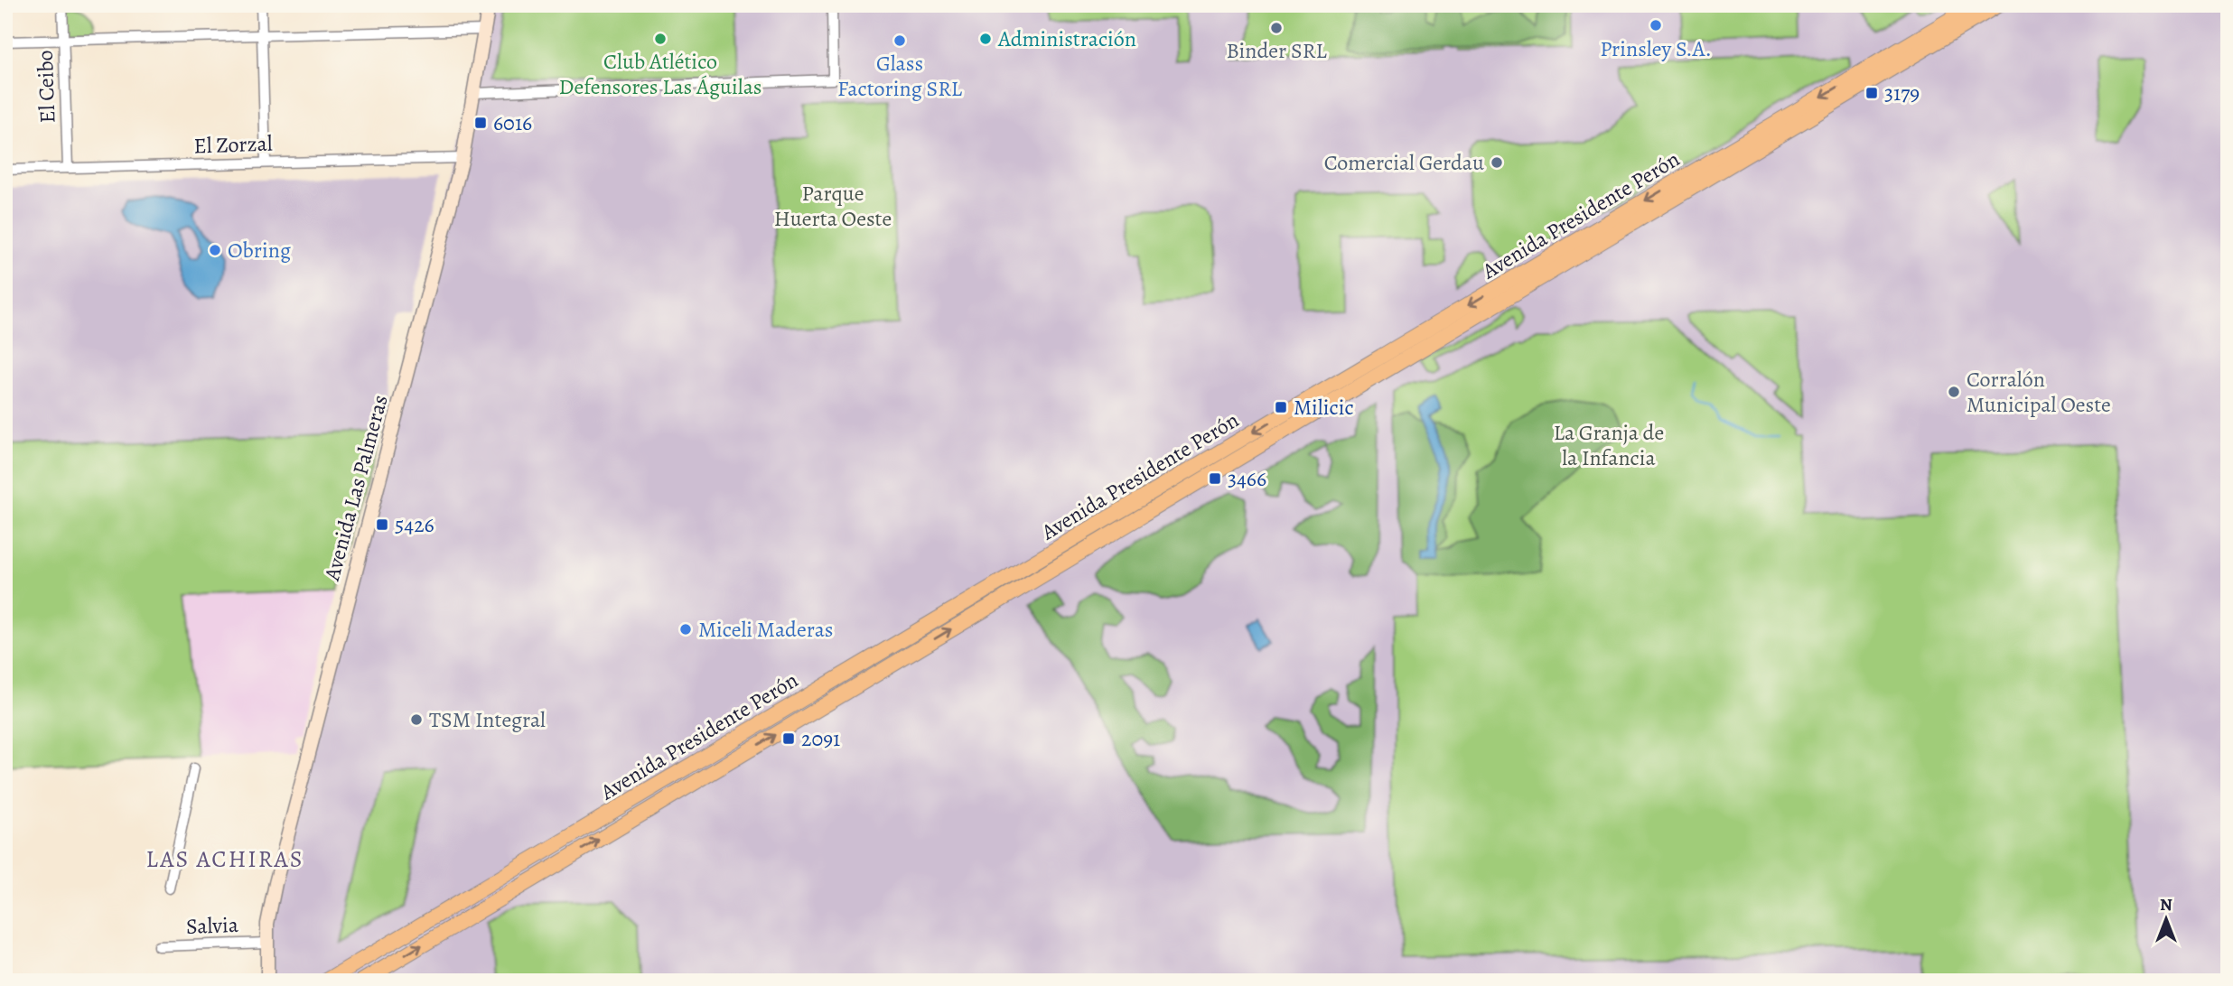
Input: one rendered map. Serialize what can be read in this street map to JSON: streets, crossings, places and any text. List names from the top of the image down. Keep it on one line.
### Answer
{"streets":{"main road":["Avenida Presidente Perón","Avenida Las Palmeras"],"street":["El Ceibo","El Zorzal","Salvia"]},"crossings":[["El Ceibo","El Zorzal"],["El Zorzal","Avenida Las Palmeras"],["Avenida Las Palmeras","Salvia"]],"districts":["LAS ACHIRAS"],"parks":["Parque Huerta Oeste","La Granja de la Infancia"],"places":{"other":["Prinsley S.A.","Binder SRL","Club Atlético Defensores Las Águilas","Administración","Glass Factoring SRL","Comercial Gerdau","Obring","Corralón Municipal Oeste","Miceli Maderas","TSM Integral"],"transit":["3179","6016","Milicic","3466","5426","2091"]},"north":"top"}
